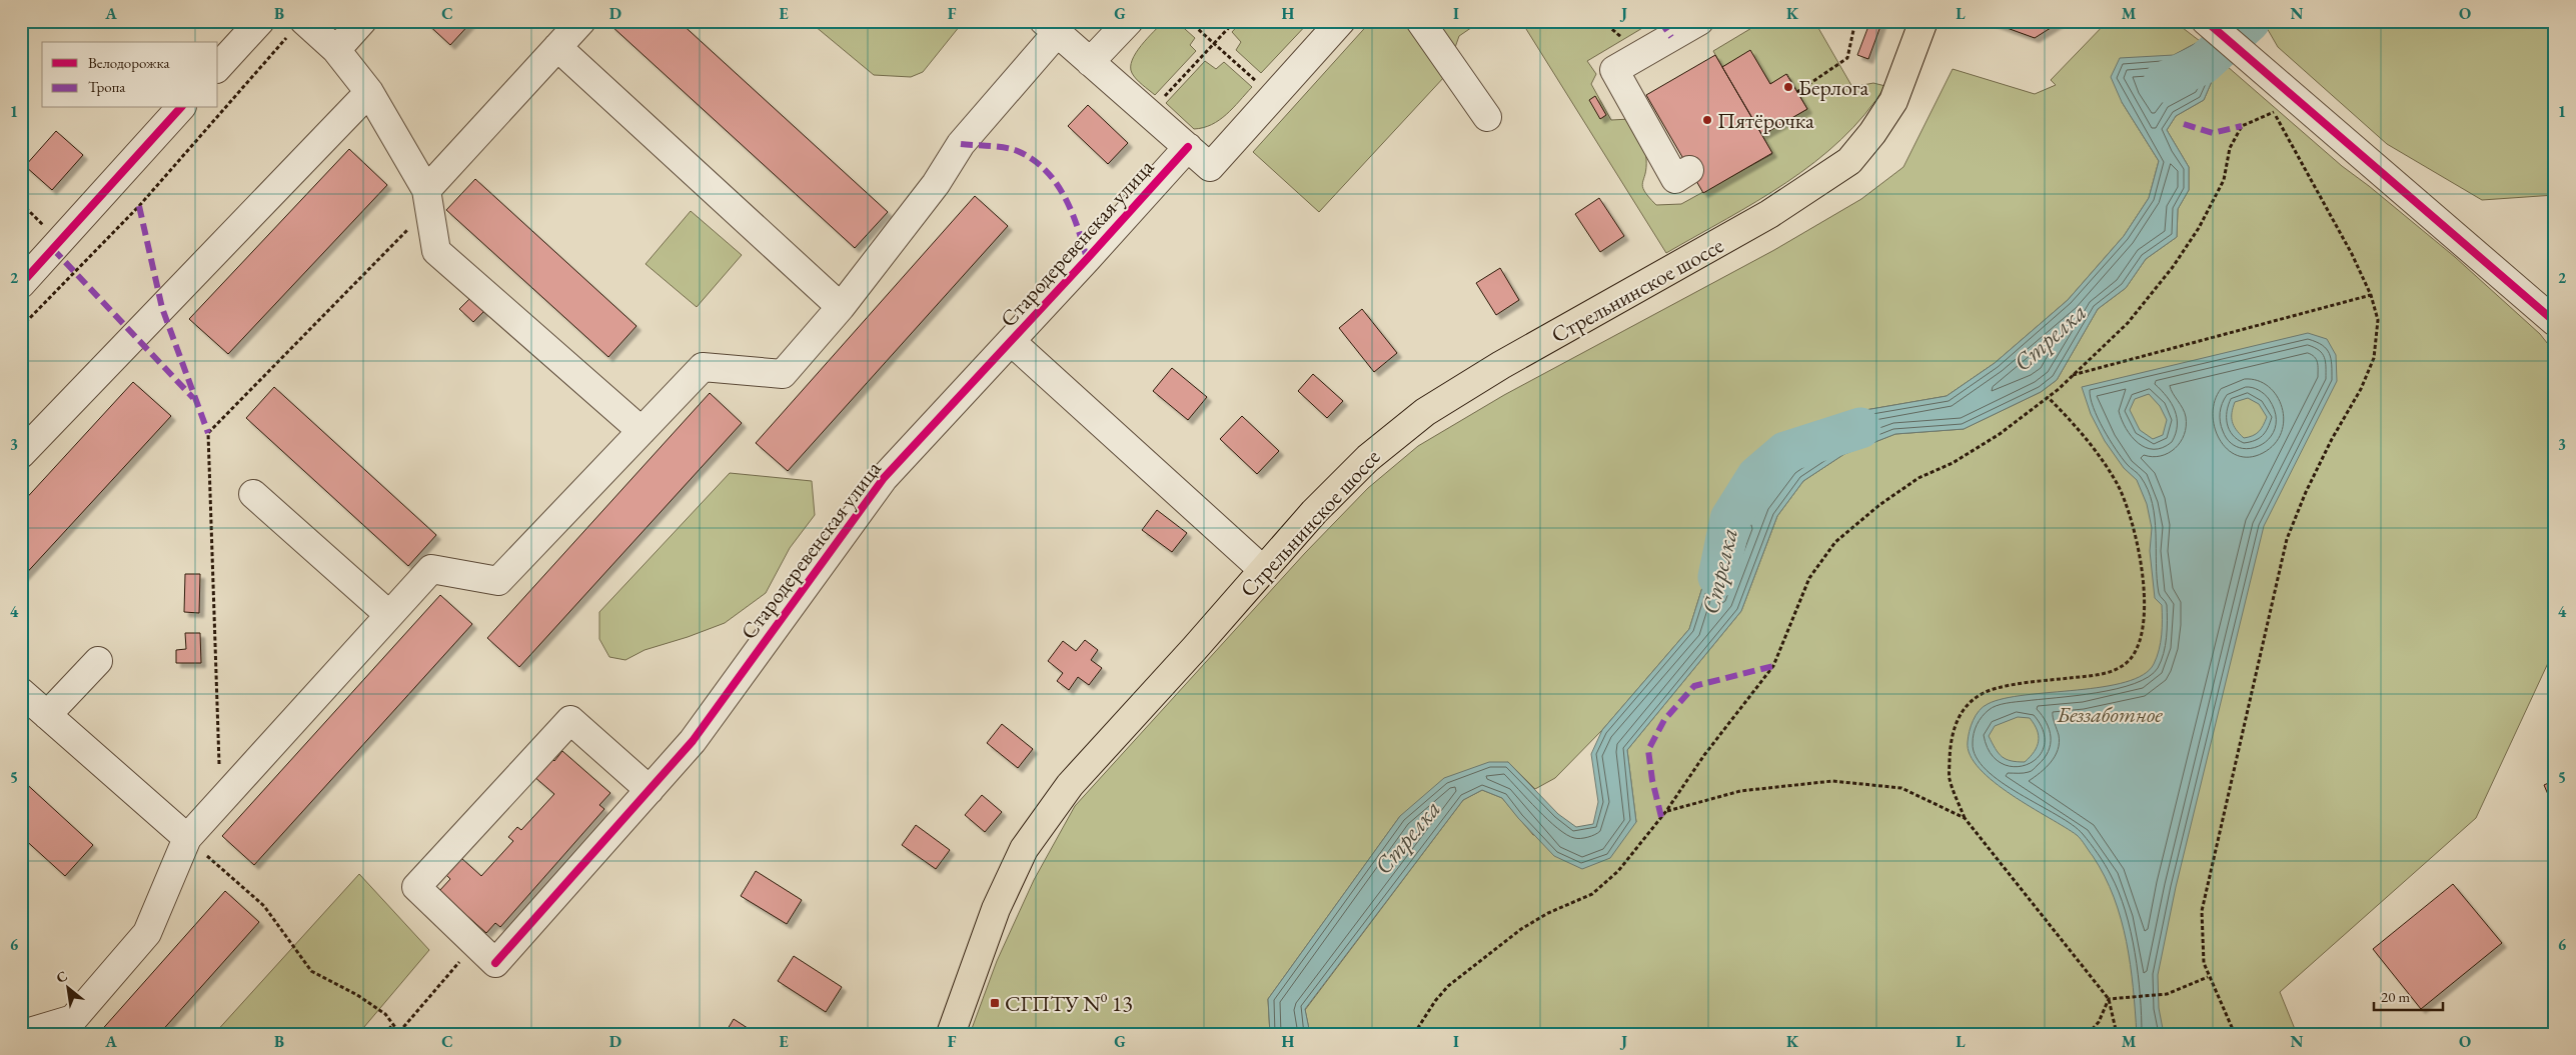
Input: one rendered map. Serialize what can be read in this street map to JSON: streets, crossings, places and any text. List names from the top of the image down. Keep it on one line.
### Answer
{"streets":{"main road":["Стрельнинское шоссе"],"street":["Стародеревенская улица"]},"water":["Стрелка"],"parks":["Беззаботное"],"places":{"other":["Берлога","Пятёрочка"],"transit":["СГПТУ N⁰ 13"]},"legend":["Велодорожка","Тропа"],"scale_bar":"20 m","north":"top left","grid":{"columns":["A","B","C","D","E","F","G","H","I","J","K","L","M","N","O"],"rows":["1","2","3","4","5","6"]}}
